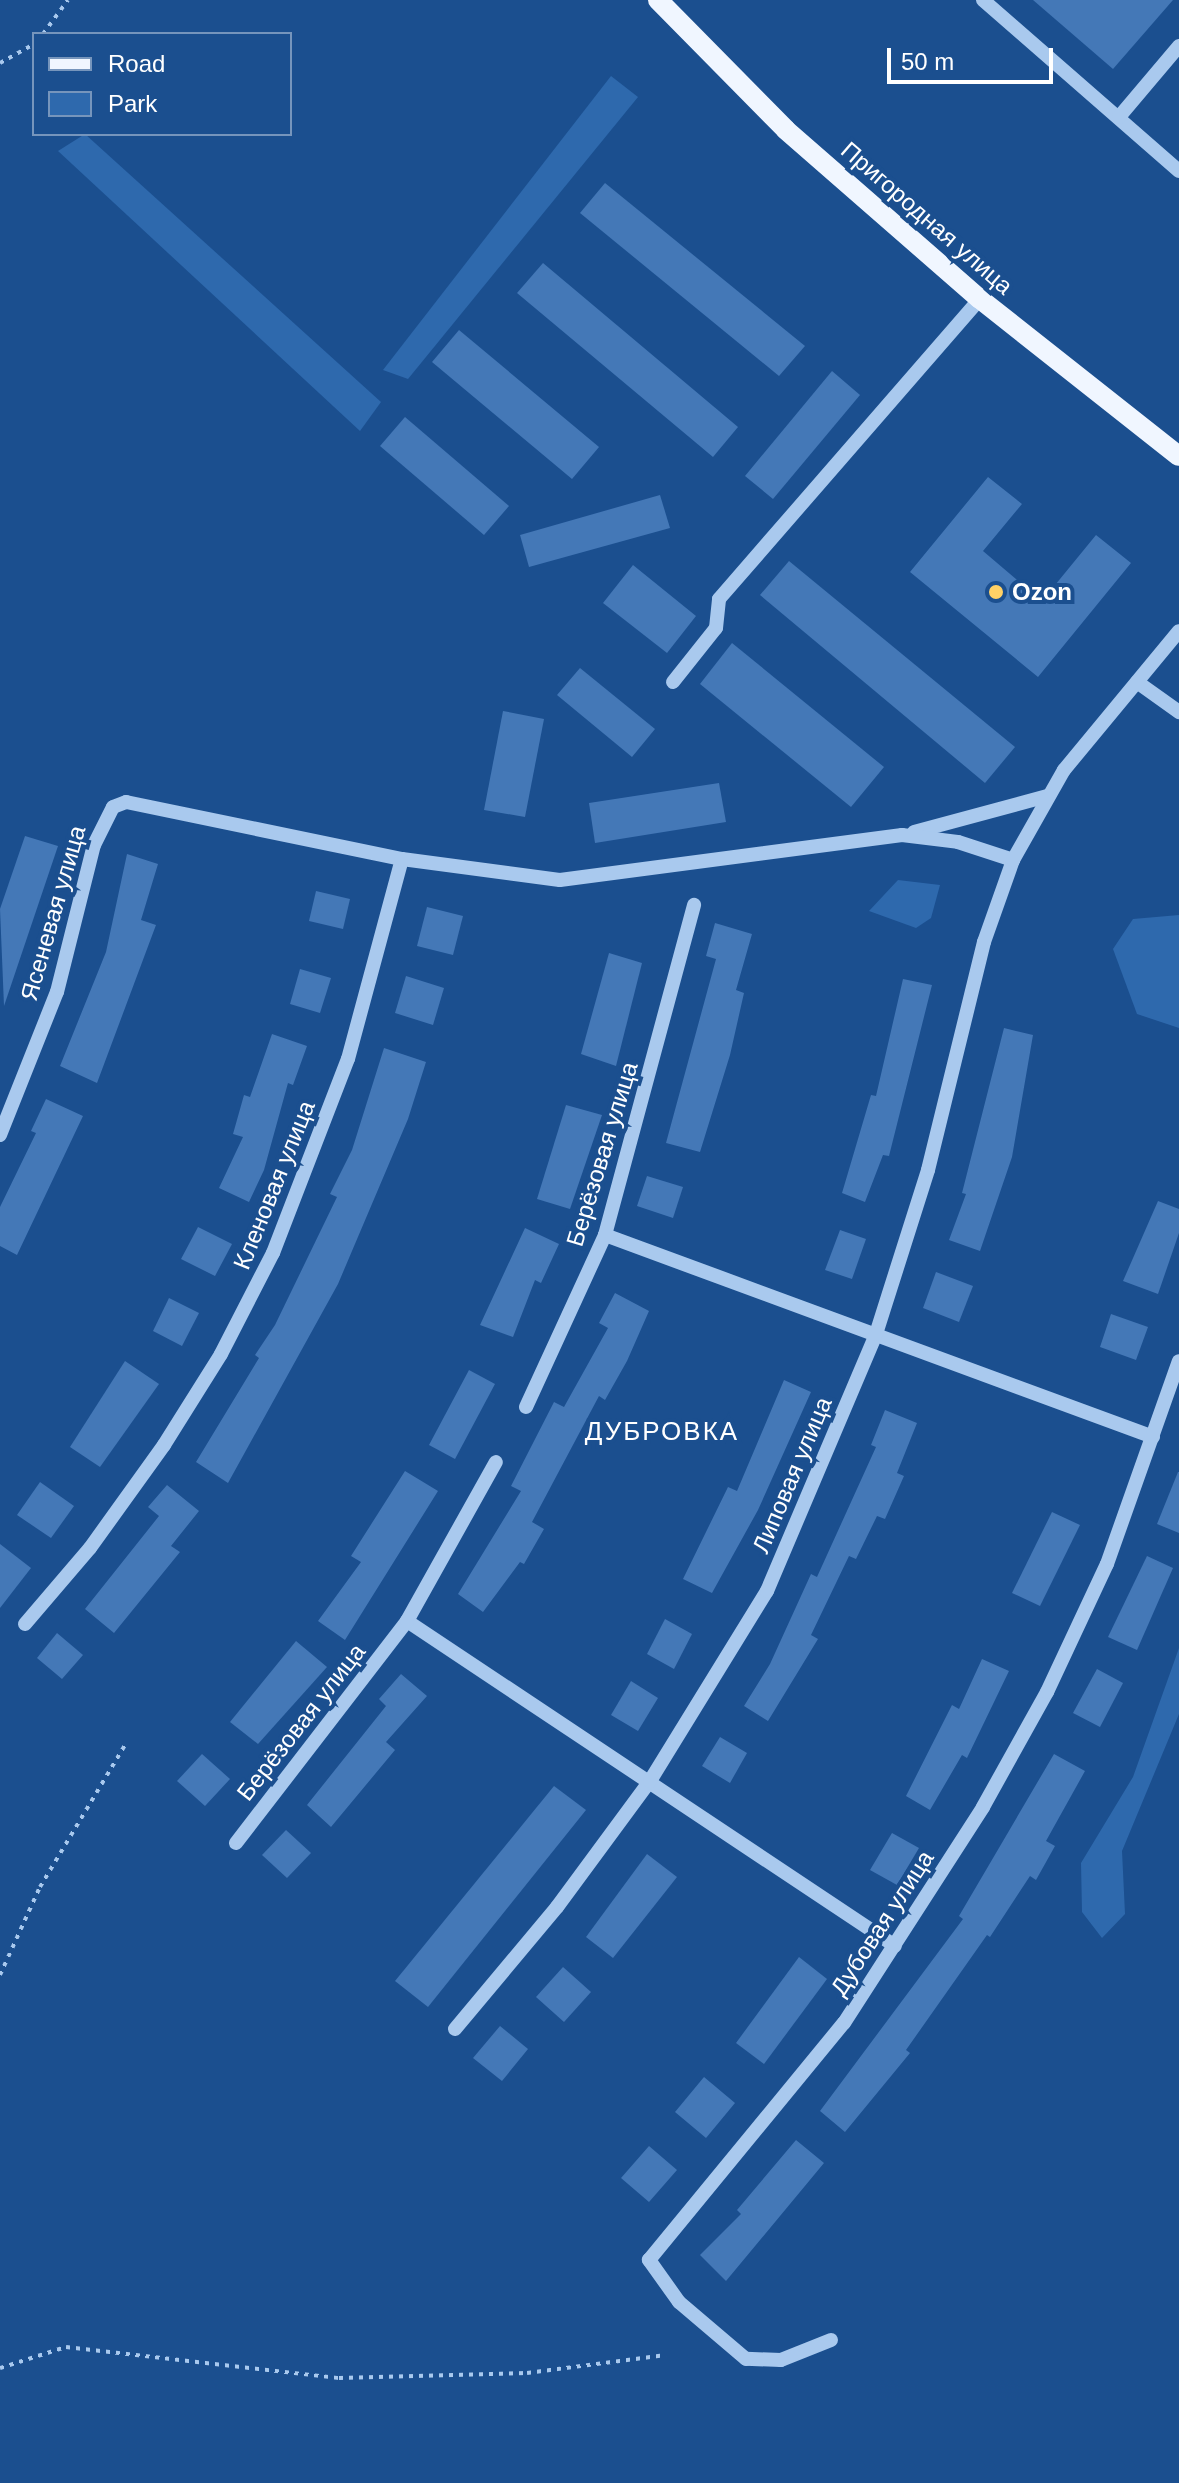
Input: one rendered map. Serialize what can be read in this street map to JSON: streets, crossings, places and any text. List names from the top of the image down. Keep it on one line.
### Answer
{"streets":{"main road":["Пригородная улица"],"street":["Ясеневая улица","Берёзовая улица","Кленовая улица","Липовая улица","Дубовая улица"]},"crossings":[["Ясеневая улица","Кленовая улица"]],"districts":["ДУБРОВКА"],"places":["Ozon"],"legend":["Road","Park"],"scale_bar":"50 m"}
